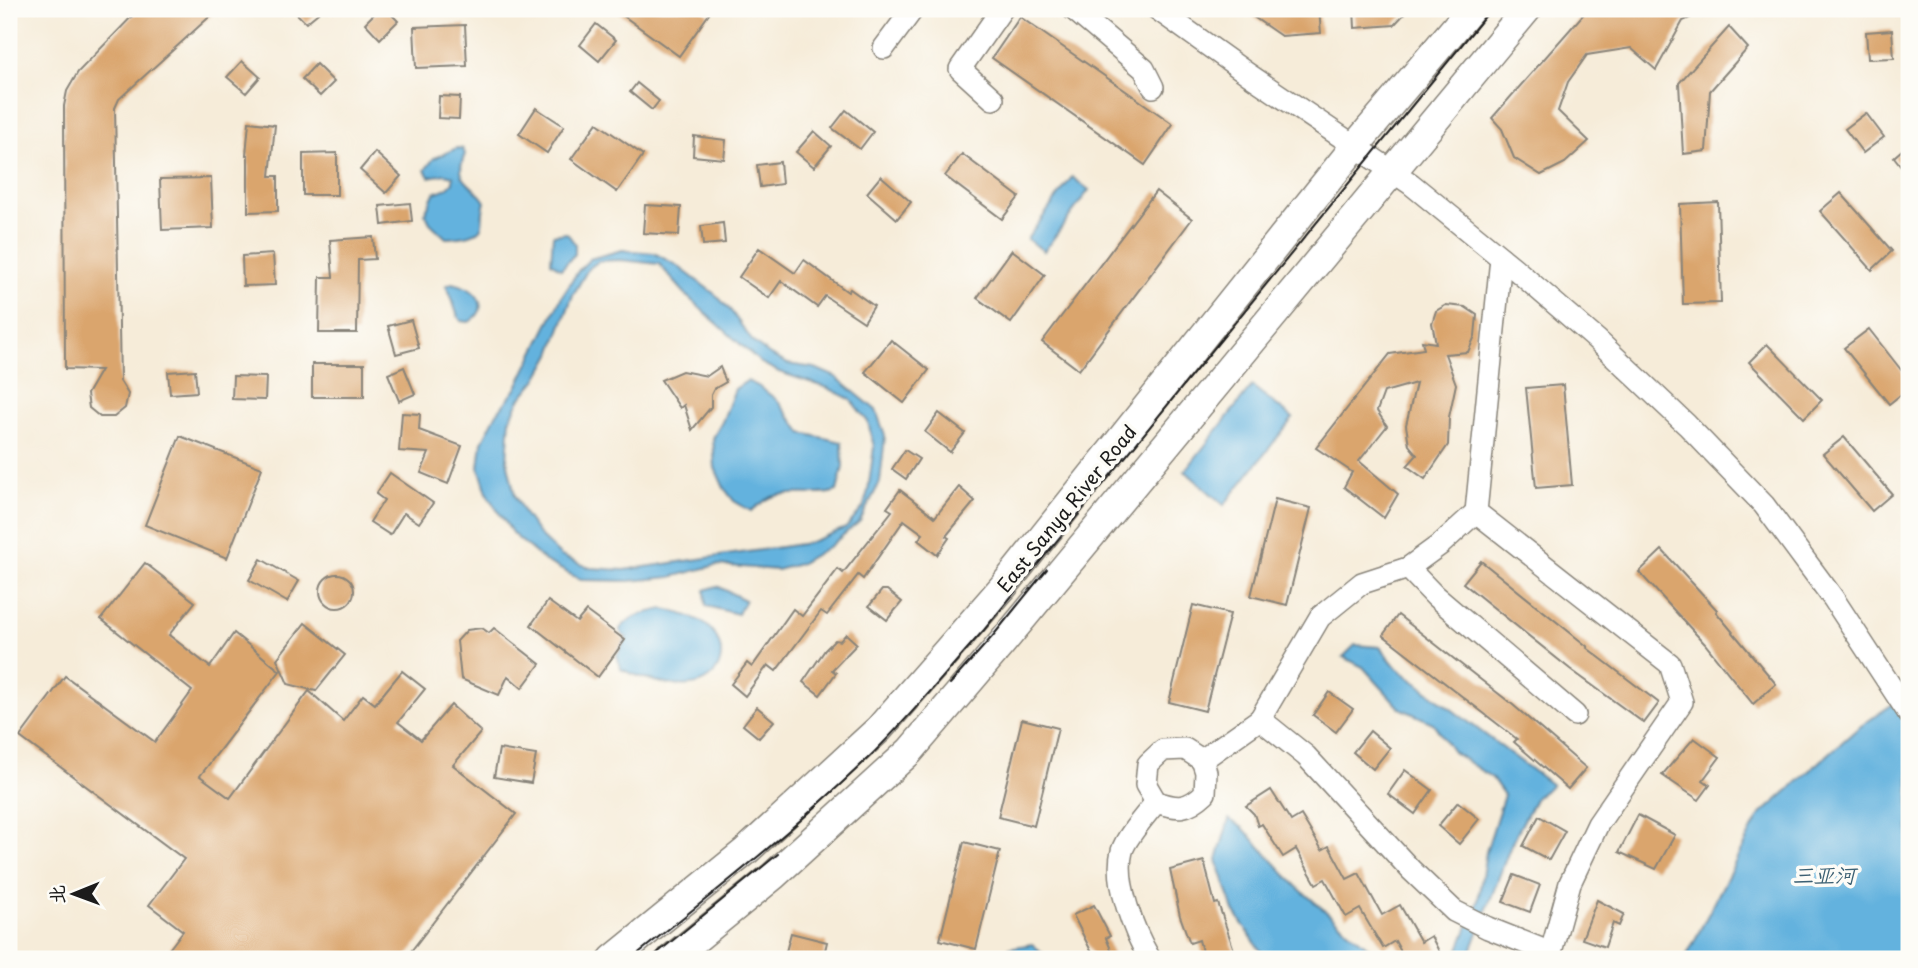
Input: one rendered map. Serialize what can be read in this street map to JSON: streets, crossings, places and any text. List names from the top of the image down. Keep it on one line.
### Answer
{"streets":{"main road":["East Sanya River Road"]},"water":["三亚河"],"north":"left"}
